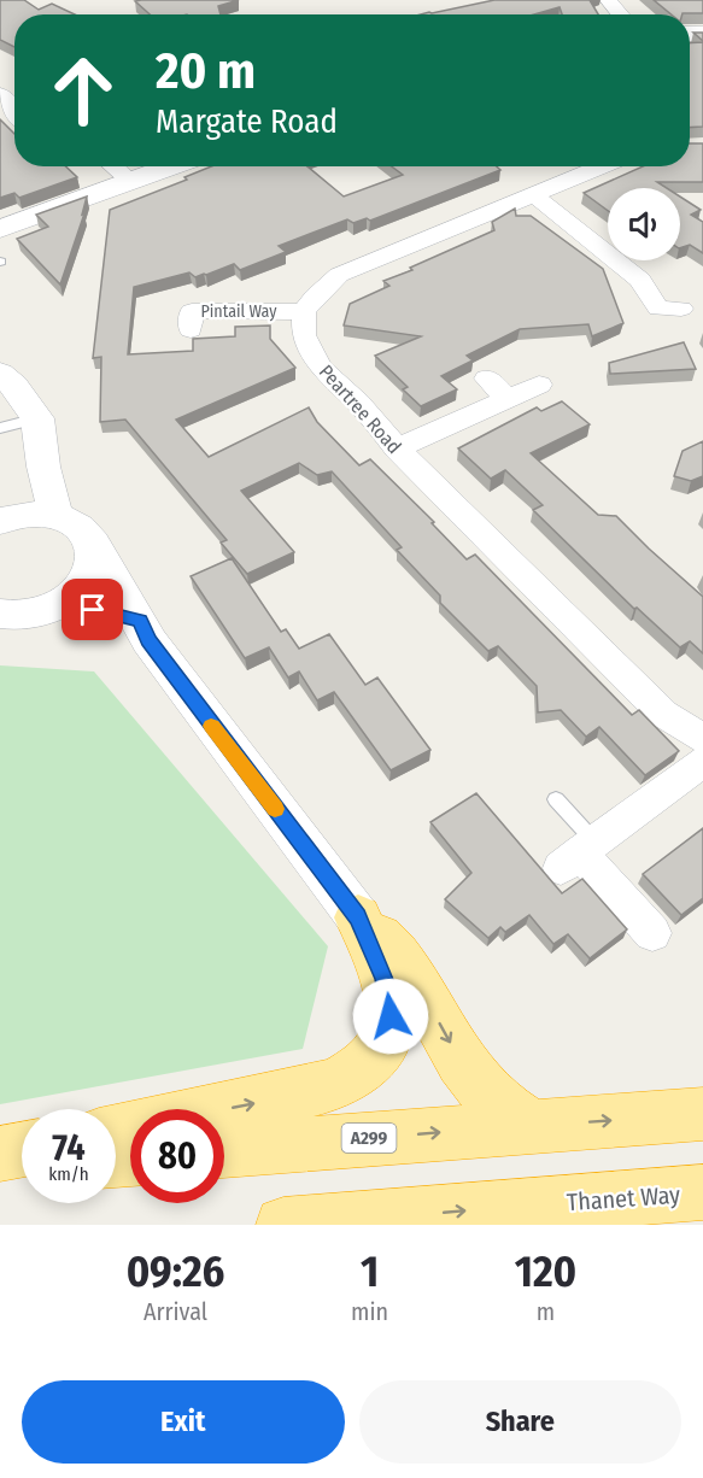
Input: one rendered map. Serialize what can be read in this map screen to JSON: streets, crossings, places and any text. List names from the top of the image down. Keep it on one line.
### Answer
{"streets":{"highway":["A299","Thanet Way"],"street":["Pintail Way","Peartree Road"]},"crossings":[["Pintail Way","Peartree Road"]],"page":{"turn":["20 m","Margate Road"],"speed":"74 km/h","limit":"80","eta":["09:26","Arrival","1","min","120","m"],"buttons":["Exit","Share"]}}
